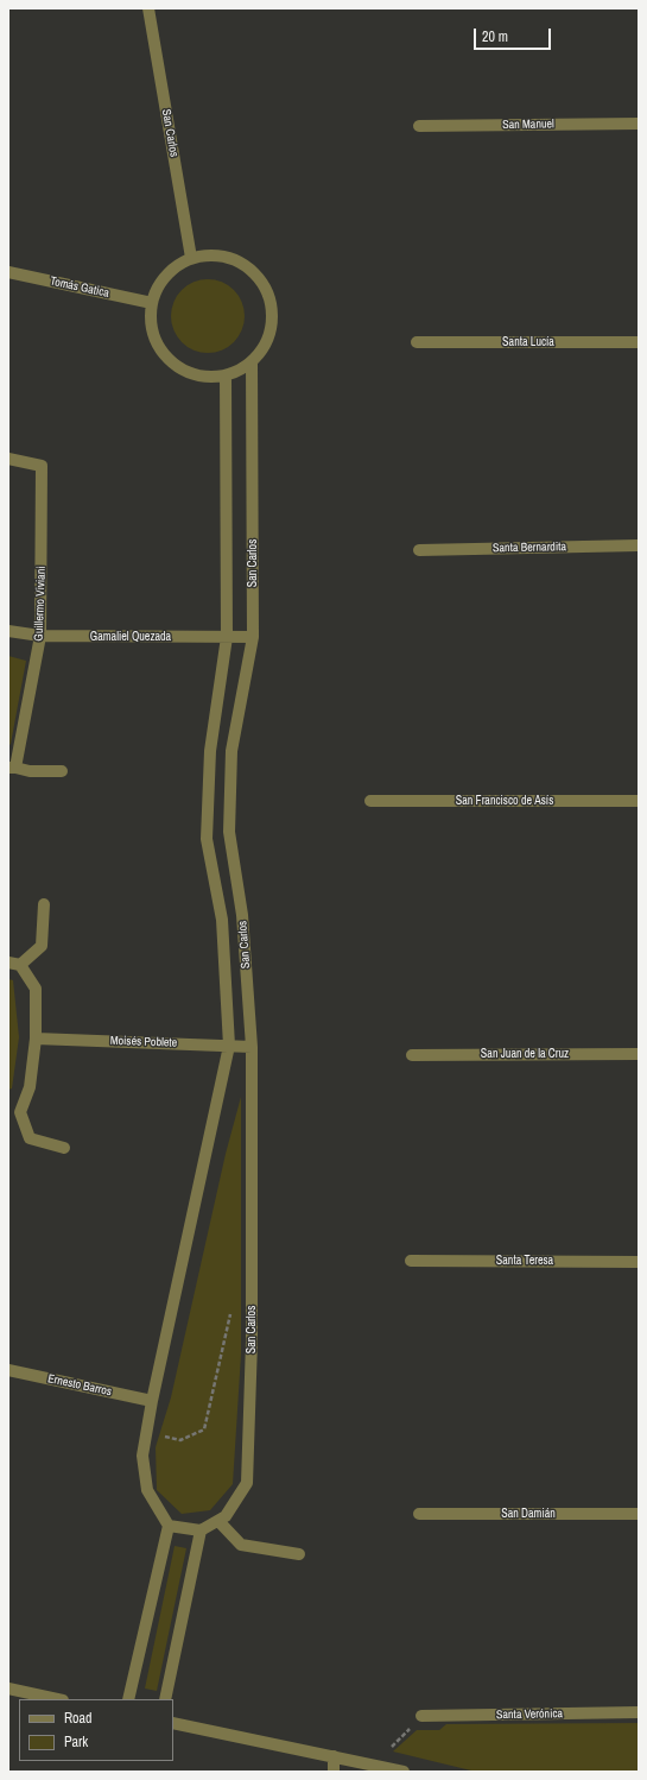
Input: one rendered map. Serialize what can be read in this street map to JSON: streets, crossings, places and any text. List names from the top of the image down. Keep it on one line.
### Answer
{"streets":{"street":["San Manuel","San Carlos","Tomás Gatica","Santa Lucía","Santa Bernardita","Guillermo Viviani","Gamaliel Quezada","San Francisco de Asís","Moisés Poblete","San Juan de la Cruz","Santa Teresa","Ernesto Barros","San Damián","Santa Verónica"]},"crossings":[["San Carlos","Tomás Gatica"],["San Carlos","Gamaliel Quezada"],["San Carlos","Moisés Poblete"],["San Carlos","Ernesto Barros"],["Guillermo Viviani","Gamaliel Quezada"]],"legend":["Road","Park"],"scale_bar":"20 m"}
